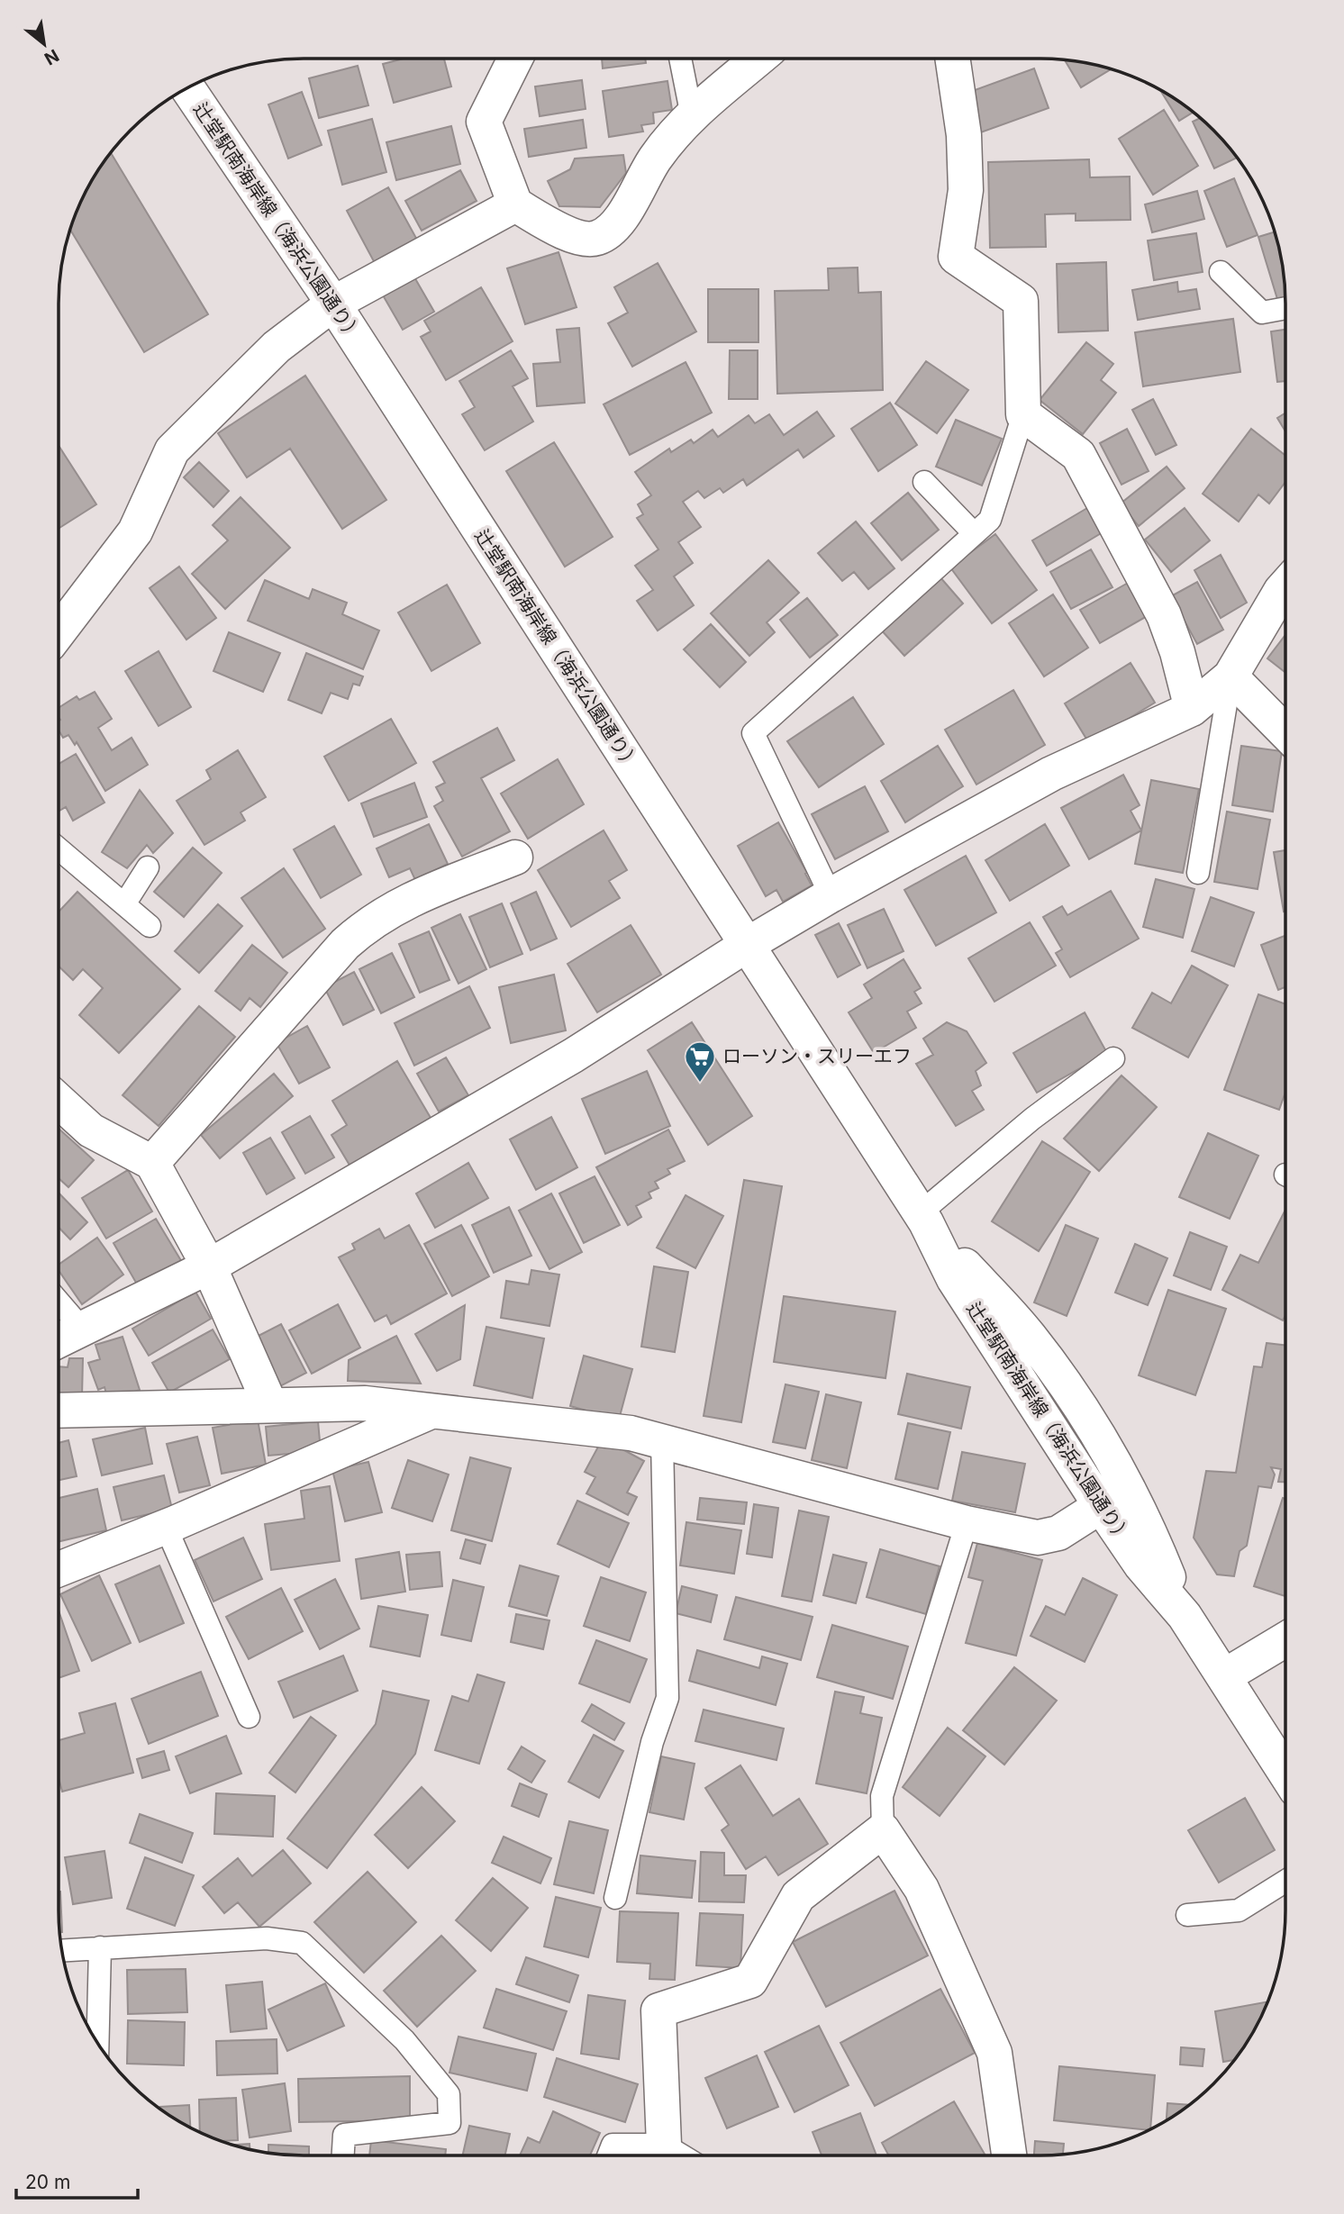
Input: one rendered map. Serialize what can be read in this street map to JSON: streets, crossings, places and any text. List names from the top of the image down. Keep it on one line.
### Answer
{"streets":{"street":["辻堂駅南海岸線（海浜公園通り）"]},"places":{"supermarket":["ローソン・スリーエフ"]},"scale_bar":"20 m","north":"bottom right"}
